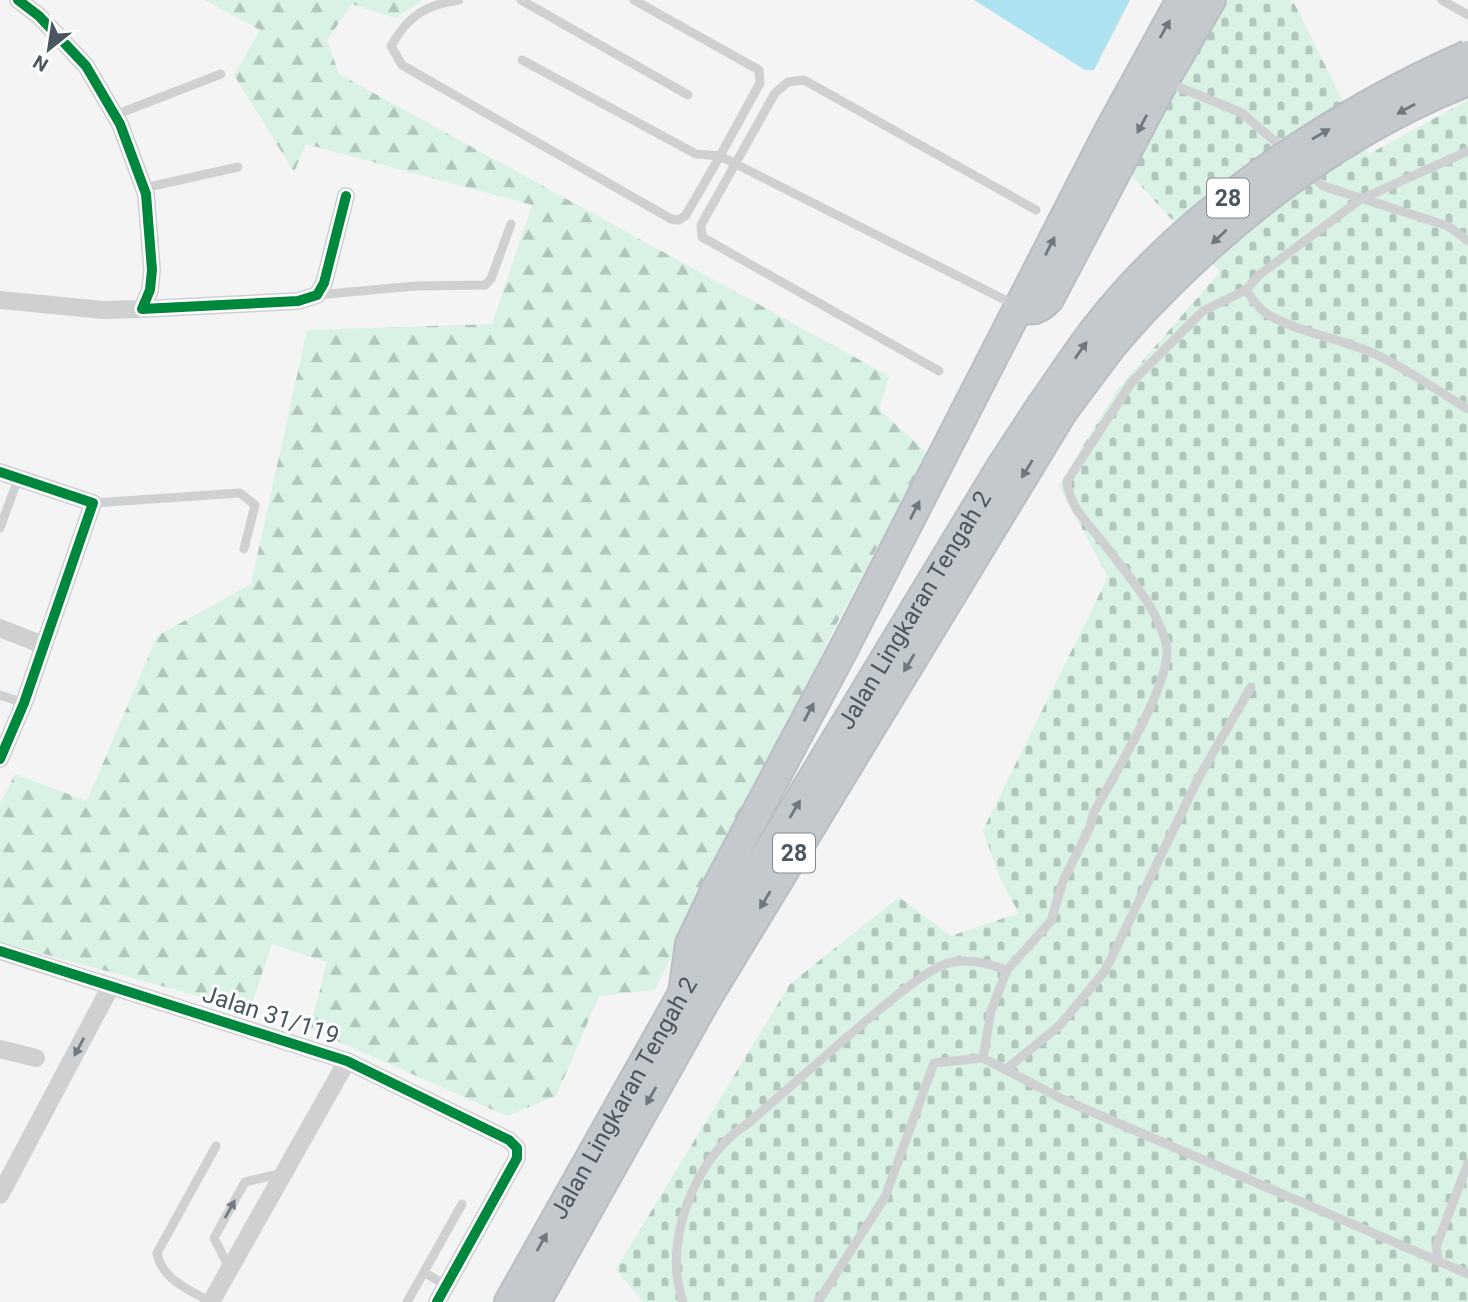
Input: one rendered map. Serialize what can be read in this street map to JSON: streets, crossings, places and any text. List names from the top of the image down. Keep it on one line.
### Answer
{"streets":{"highway":["28","Jalan Lingkaran Tengah 2"],"street":["Jalan 31/119"]},"north":"bottom left"}
